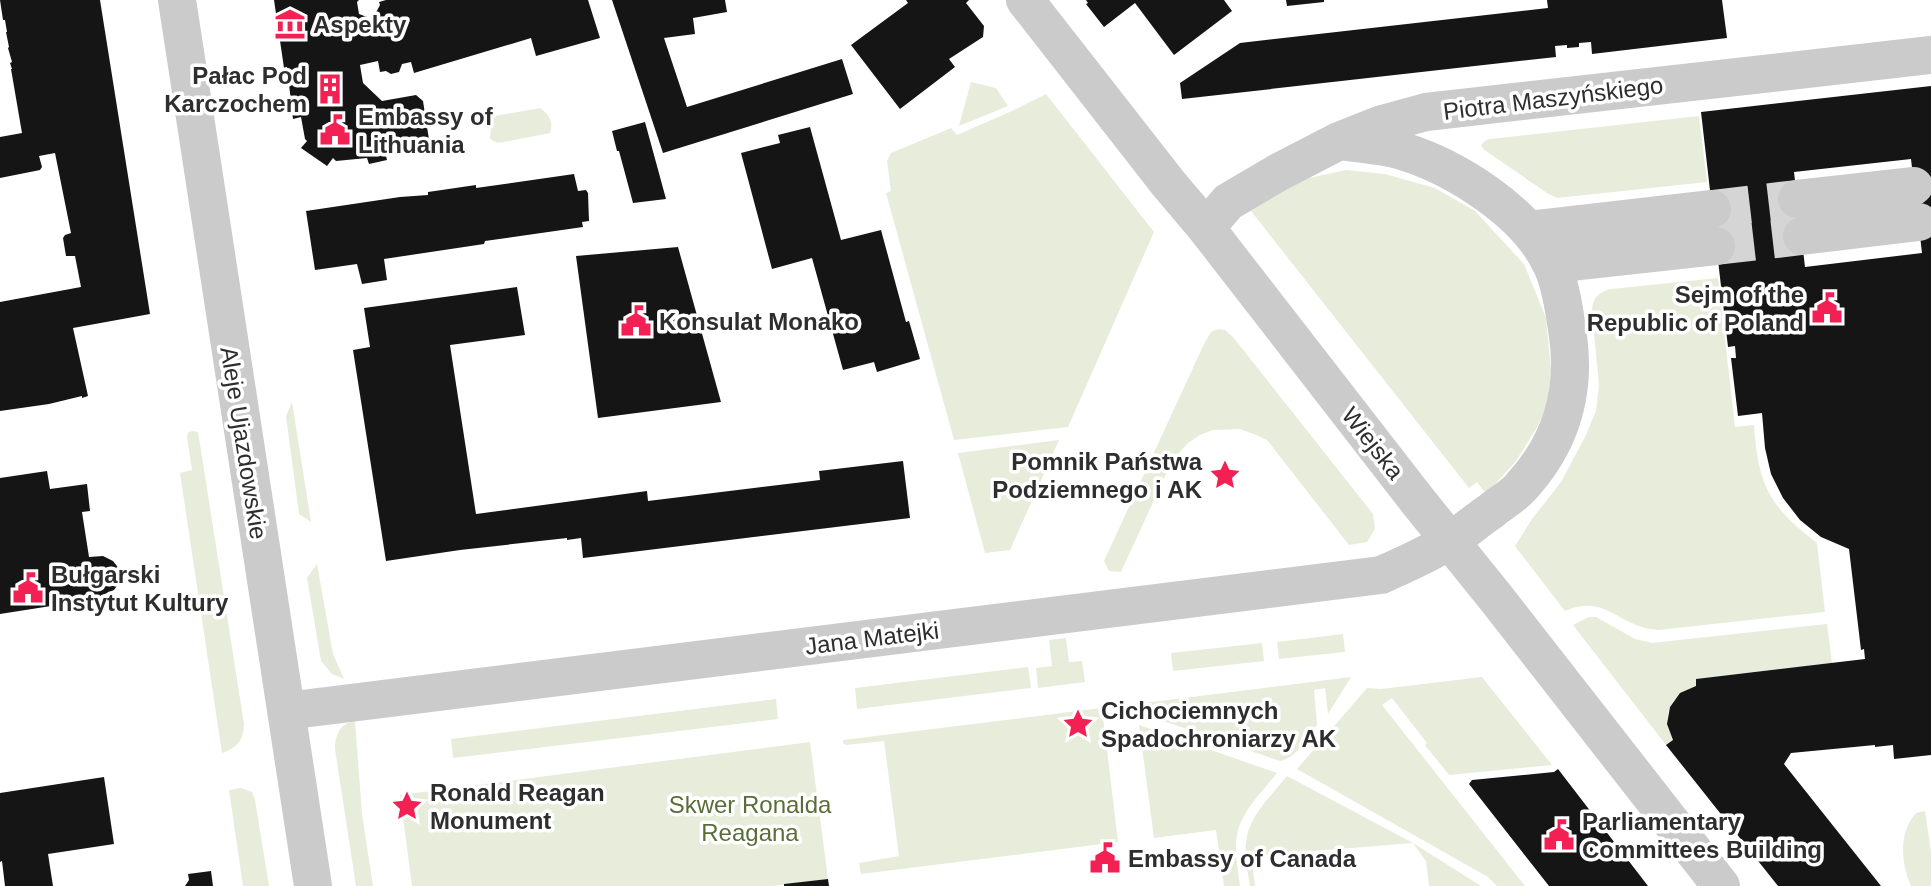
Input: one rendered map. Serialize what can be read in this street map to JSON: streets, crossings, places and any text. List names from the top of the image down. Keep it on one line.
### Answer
{"streets":{"street":["Piotra Maszyńskiego","Aleje Ujazdowskie","Wiejska","Jana Matejki"]},"crossings":[["Piotra Maszyńskiego","Wiejska"],["Piotra Maszyńskiego","Jana Matejki"],["Aleje Ujazdowskie","Jana Matejki"],["Wiejska","Jana Matejki"]],"parks":["Skwer Ronalda Reagana"],"places":{"museum":["Aspekty"],"building":["Pałac Pod Karczochem"],"public building":["Embassy of Lithuania","Sejm of the Republic of Poland","Konsulat Monako","Bułgarski Instytut Kultury","Parliamentary Committees Building","Embassy of Canada"],"place":["Pomnik Państwa Podziemnego i AK","Cichociemnych Spadochroniarzy AK","Ronald Reagan Monument"]}}
